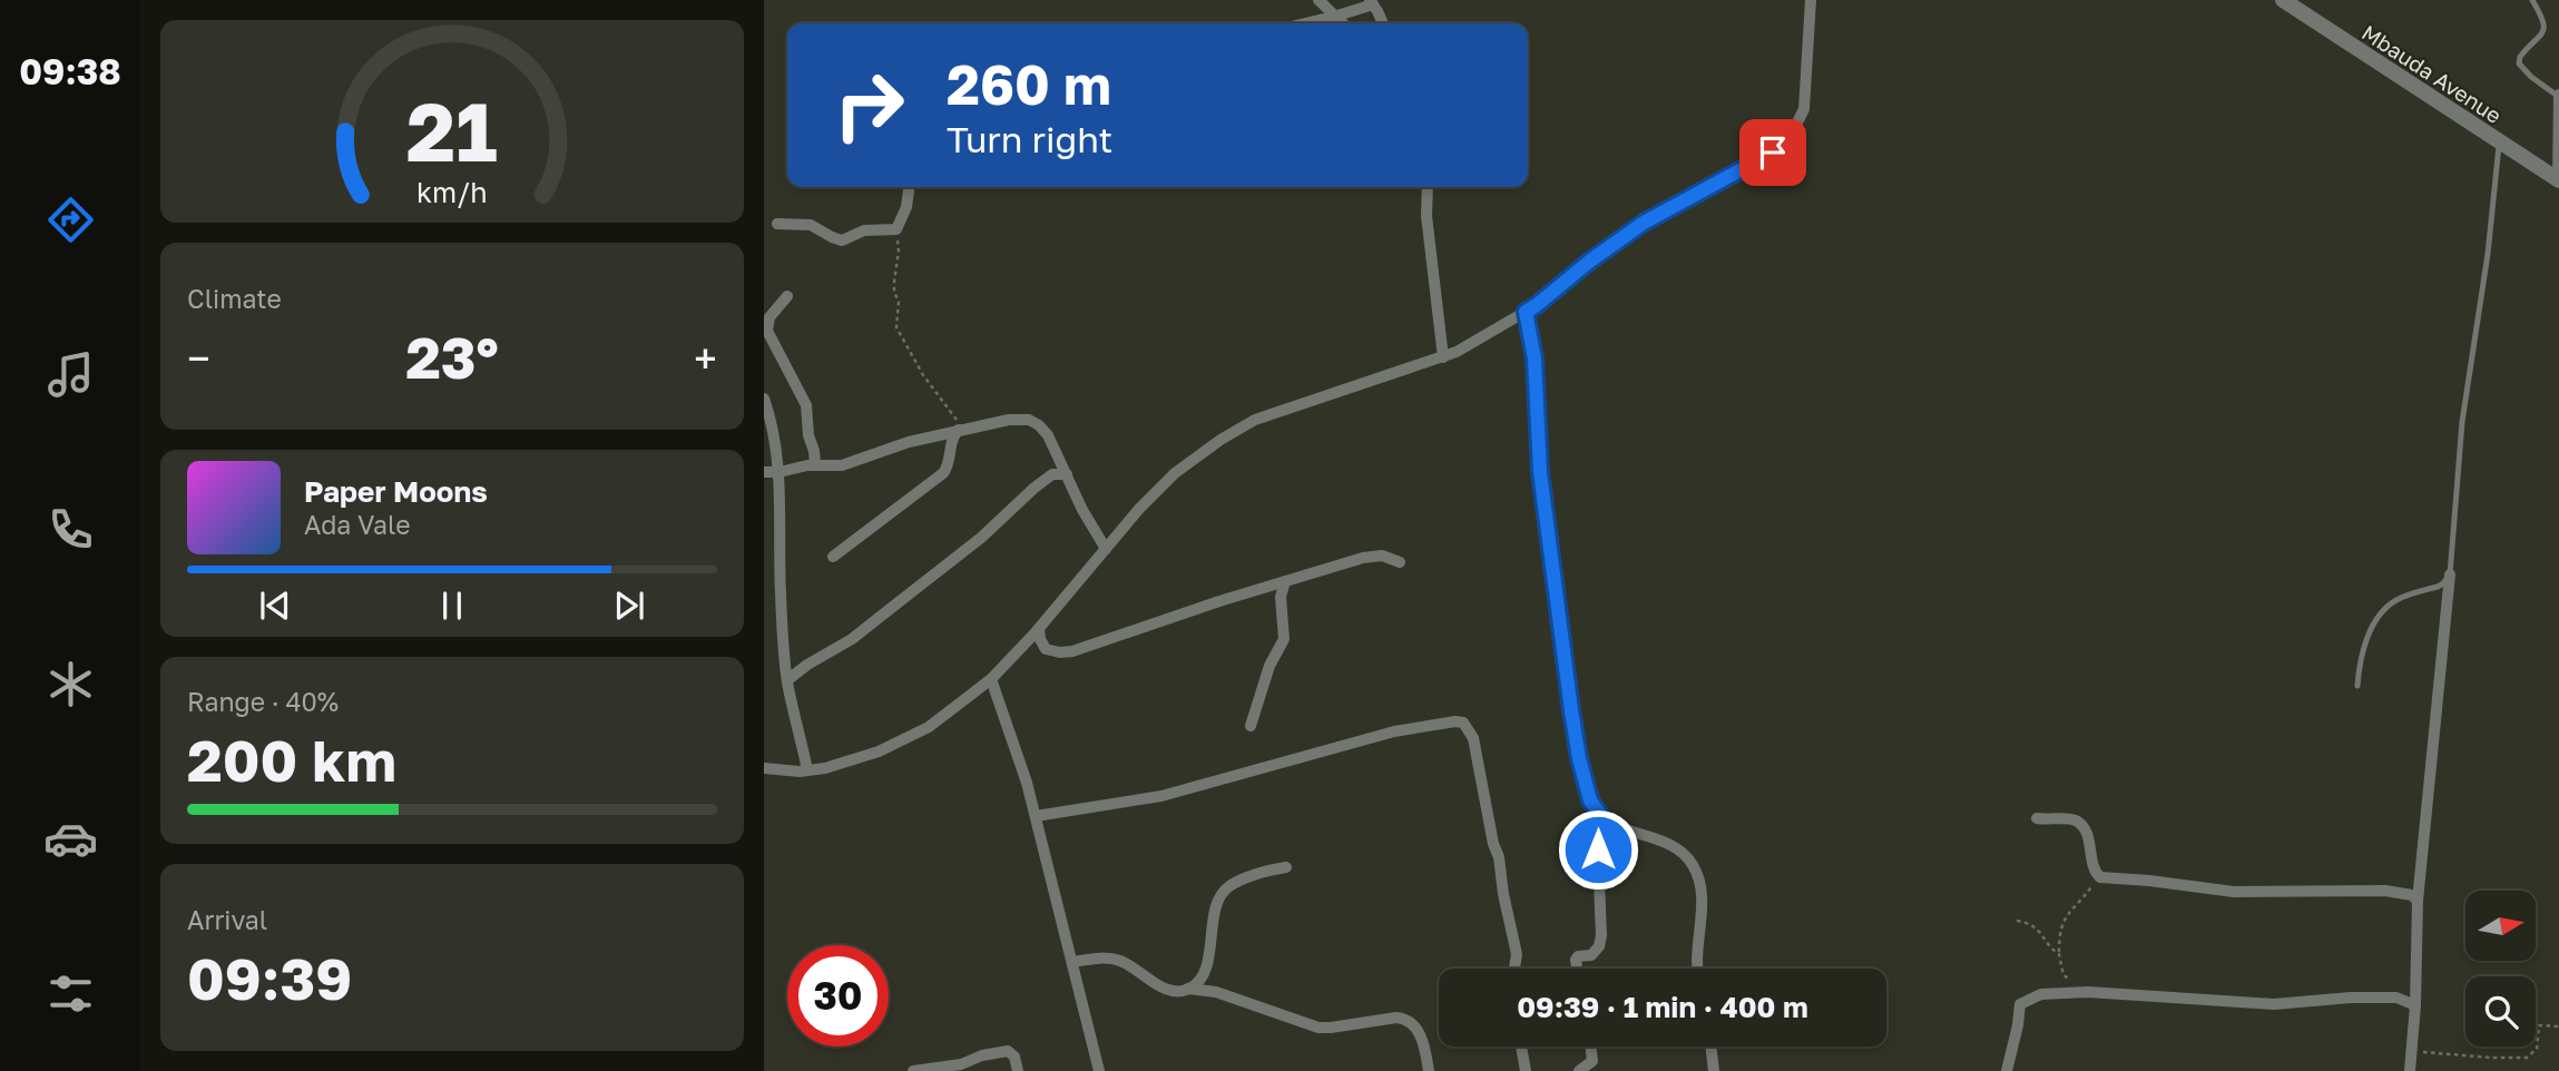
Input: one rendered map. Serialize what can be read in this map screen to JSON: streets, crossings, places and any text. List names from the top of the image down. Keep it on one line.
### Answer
{"streets":{"street":["Mbauda Avenue"]},"north":"right","page":{"tabs":"09:38","turn":["260 m","Turn right"],"tile":["Climate",["Range · 40%","200 km"],["Arrival","09:39"]],"heat":["−","23°","+"],"song":["Paper Moons","Ada Vale"],"limit":"30","trip":"09:39 · 1 min · 400 m","gauge":["21","km/h"]}}
